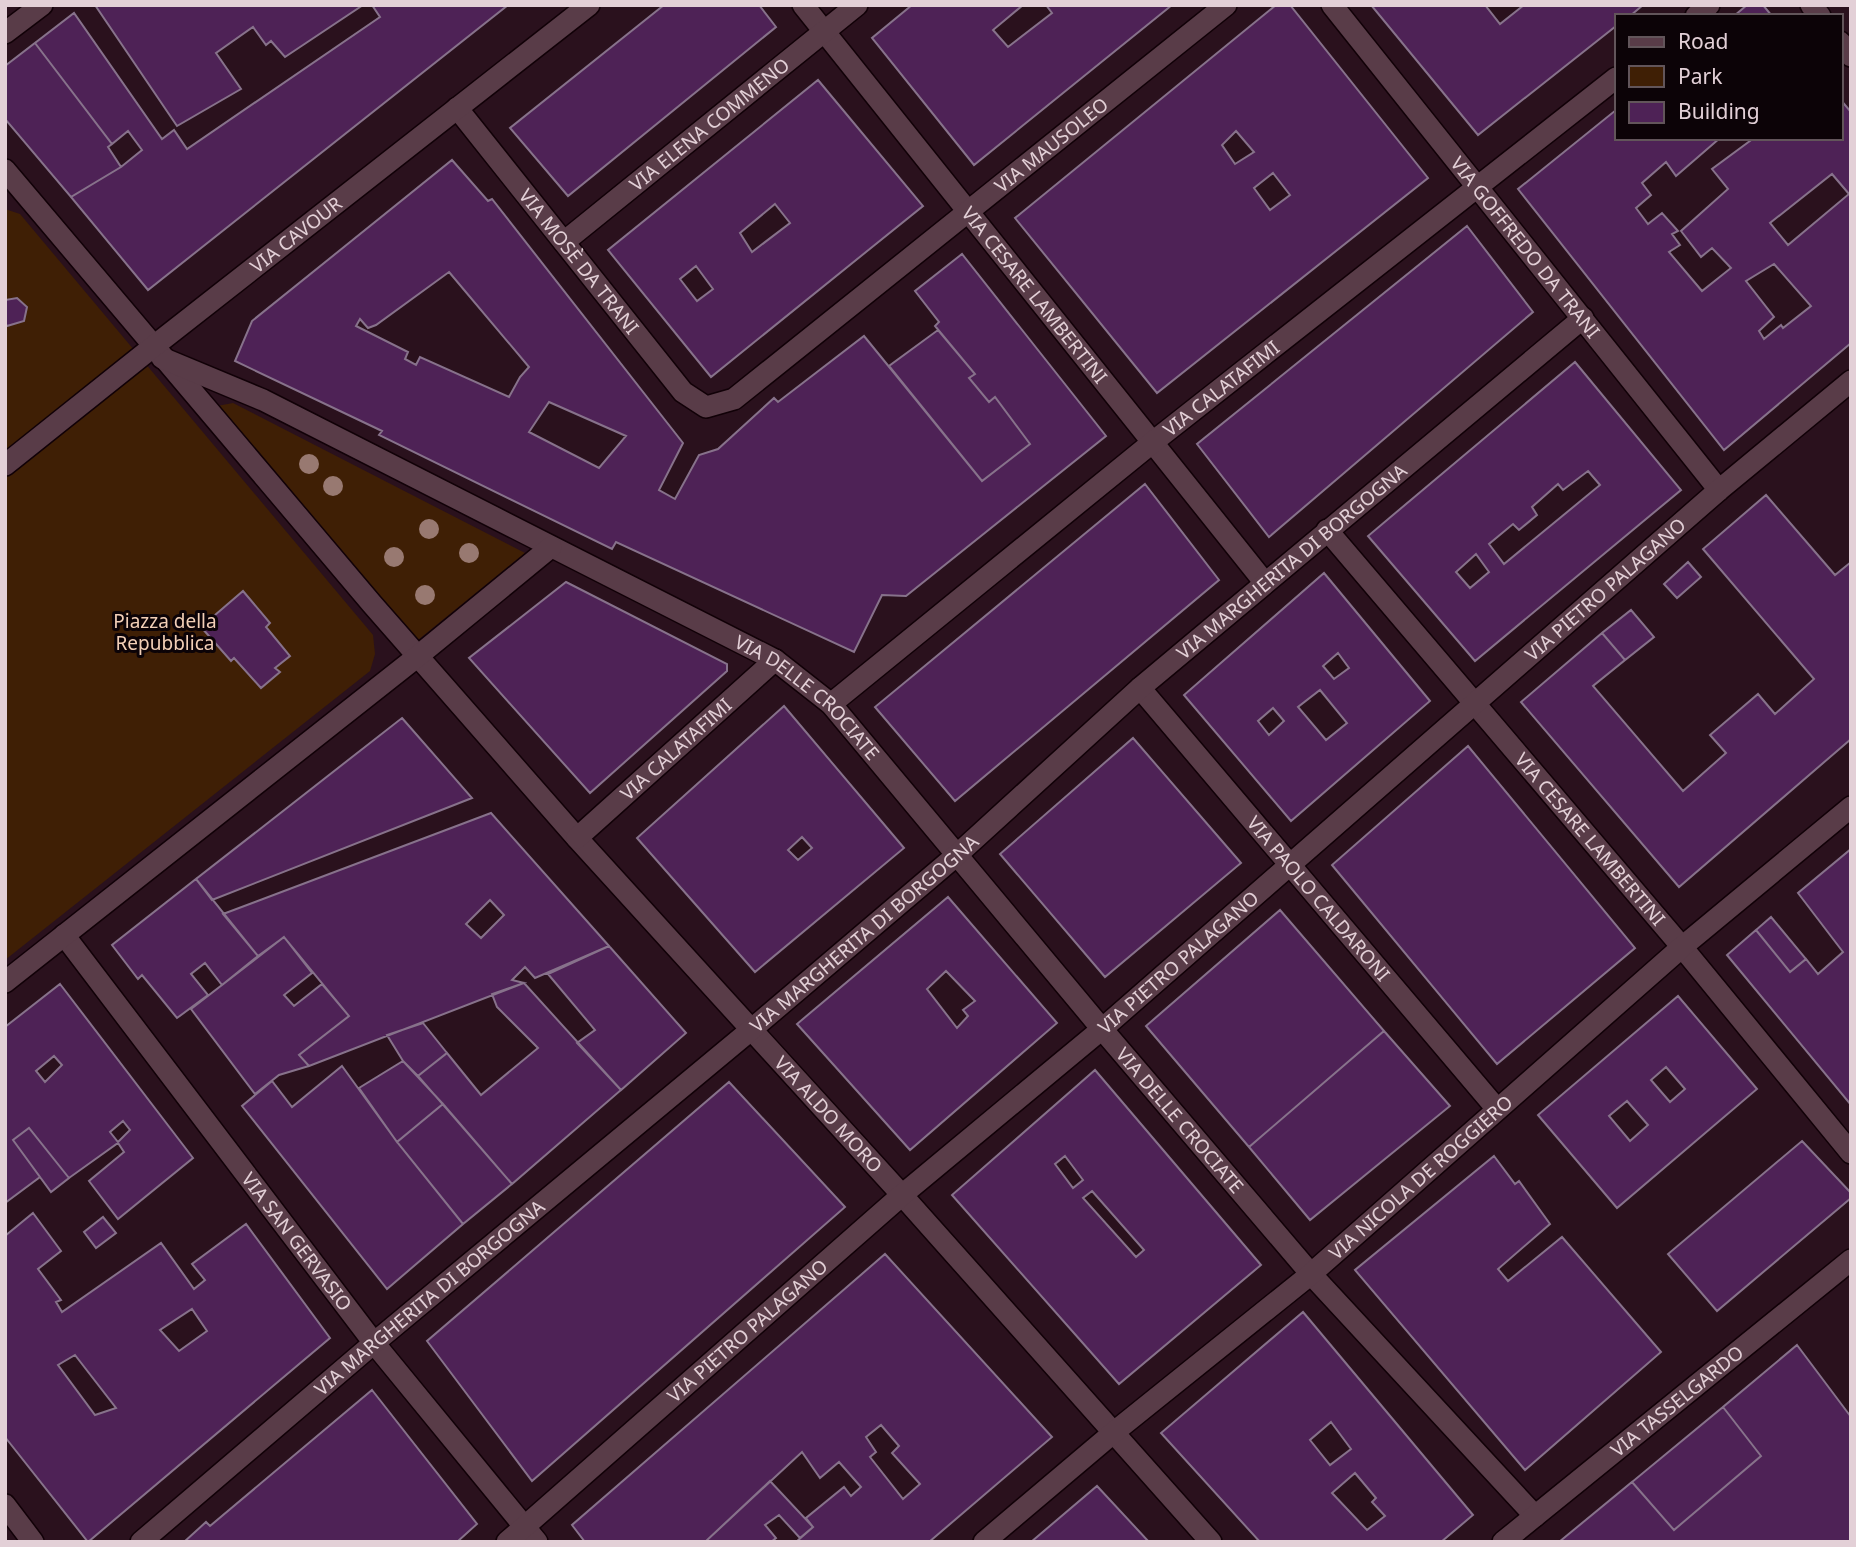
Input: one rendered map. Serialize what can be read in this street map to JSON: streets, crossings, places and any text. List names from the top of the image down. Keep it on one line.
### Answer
{"streets":{"street":["VIA ELENA COMMENO","VIA MAUSOLEO","VIA CAVOUR","VIA GOFFREDO DA TRANI","VIA MOSÈ DA TRANI","VIA CESARE LAMBERTINI","VIA CALATAFIMI","VIA MARGHERITA DI BORGOGNA","VIA PIETRO PALAGANO","VIA DELLE CROCIATE","VIA PAOLO CALDARONI","VIA ALDO MORO","VIA NICOLA DE ROGGIERO","VIA SAN GERVASIO","VIA TASSELGARDO"]},"crossings":[["VIA ELENA COMMENO","VIA MOSÈ DA TRANI"],["VIA ELENA COMMENO","VIA CESARE LAMBERTINI"],["VIA MAUSOLEO","VIA MOSÈ DA TRANI"],["VIA MAUSOLEO","VIA CESARE LAMBERTINI"],["VIA CAVOUR","VIA MOSÈ DA TRANI"],["VIA GOFFREDO DA TRANI","VIA CALATAFIMI"],["VIA GOFFREDO DA TRANI","VIA MARGHERITA DI BORGOGNA"],["VIA GOFFREDO DA TRANI","VIA PIETRO PALAGANO"],["VIA CESARE LAMBERTINI","VIA CALATAFIMI"],["VIA CESARE LAMBERTINI","VIA MARGHERITA DI BORGOGNA"],["VIA CESARE LAMBERTINI","VIA PIETRO PALAGANO"],["VIA CESARE LAMBERTINI","VIA NICOLA DE ROGGIERO"],["VIA CALATAFIMI","VIA DELLE CROCIATE"],["VIA CALATAFIMI","VIA ALDO MORO"],["VIA MARGHERITA DI BORGOGNA","VIA DELLE CROCIATE"],["VIA MARGHERITA DI BORGOGNA","VIA PAOLO CALDARONI"],["VIA MARGHERITA DI BORGOGNA","VIA ALDO MORO"],["VIA MARGHERITA DI BORGOGNA","VIA SAN GERVASIO"],["VIA PIETRO PALAGANO","VIA DELLE CROCIATE"],["VIA PIETRO PALAGANO","VIA PAOLO CALDARONI"],["VIA PIETRO PALAGANO","VIA ALDO MORO"],["VIA PIETRO PALAGANO","VIA SAN GERVASIO"],["VIA DELLE CROCIATE","VIA NICOLA DE ROGGIERO"],["VIA DELLE CROCIATE","VIA TASSELGARDO"],["VIA PAOLO CALDARONI","VIA NICOLA DE ROGGIERO"],["VIA ALDO MORO","VIA NICOLA DE ROGGIERO"]],"parks":["Piazza della Repubblica"],"legend":["Road","Park","Building"]}
